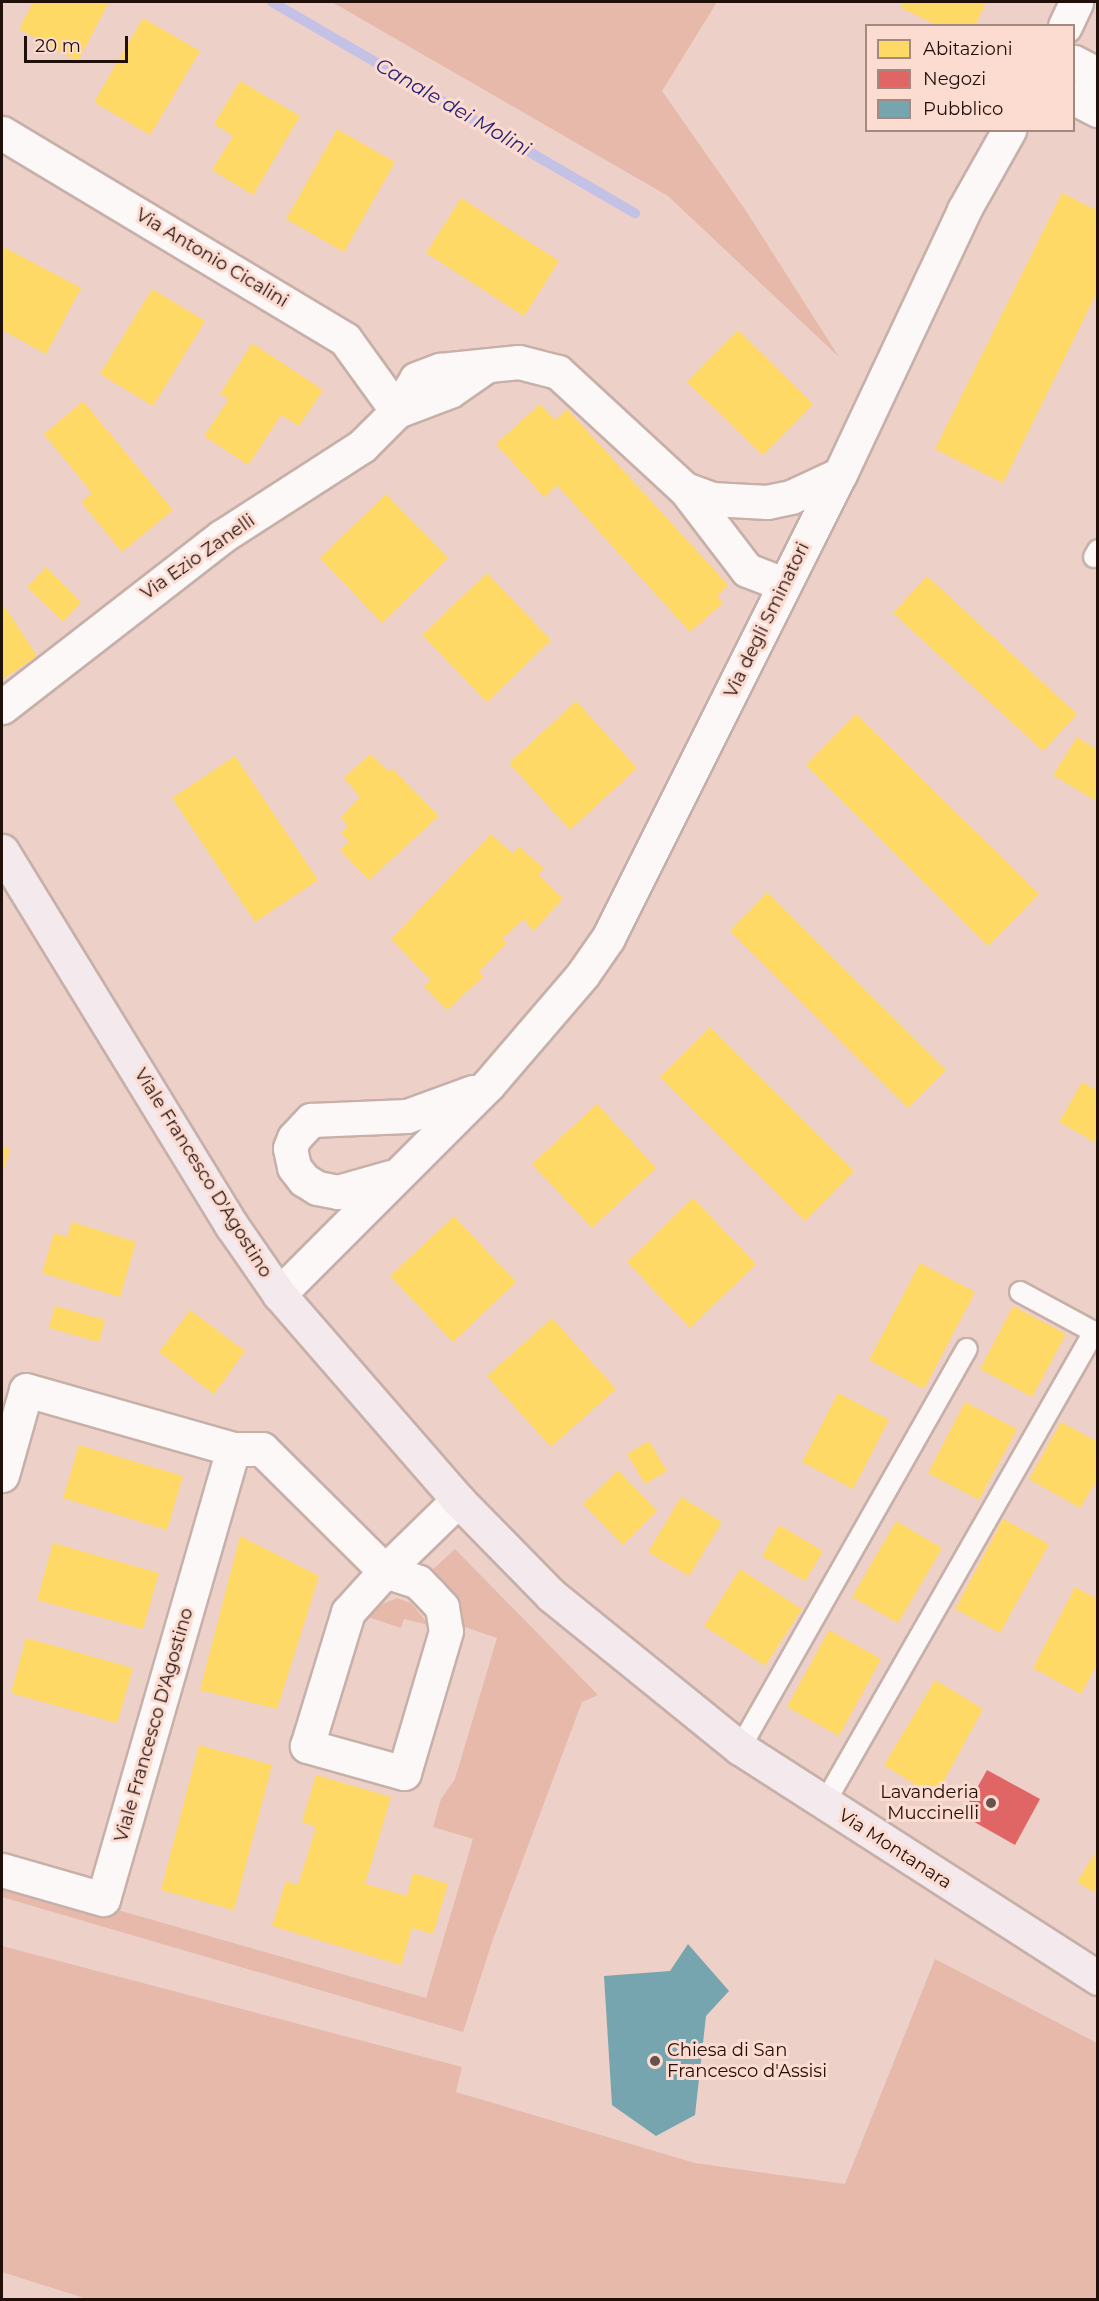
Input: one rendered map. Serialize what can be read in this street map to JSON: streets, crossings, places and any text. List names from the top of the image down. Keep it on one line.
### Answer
{"streets":{"main road":["Viale Francesco D'Agostino","Via Montanara"],"street":["Via Antonio Cicalini","Via Ezio Zanelli","Via degli Sminatori"]},"crossings":[["Via Antonio Cicalini","Via Ezio Zanelli"],["Via degli Sminatori","Viale Francesco D'Agostino"],["Viale Francesco D'Agostino","Via Montanara"]],"water":["Canale dei Molini"],"places":["Lavanderia Muccinelli","Chiesa di San Francesco d'Assisi"],"legend":["Abitazioni","Negozi","Pubblico"],"scale_bar":"20 m"}
